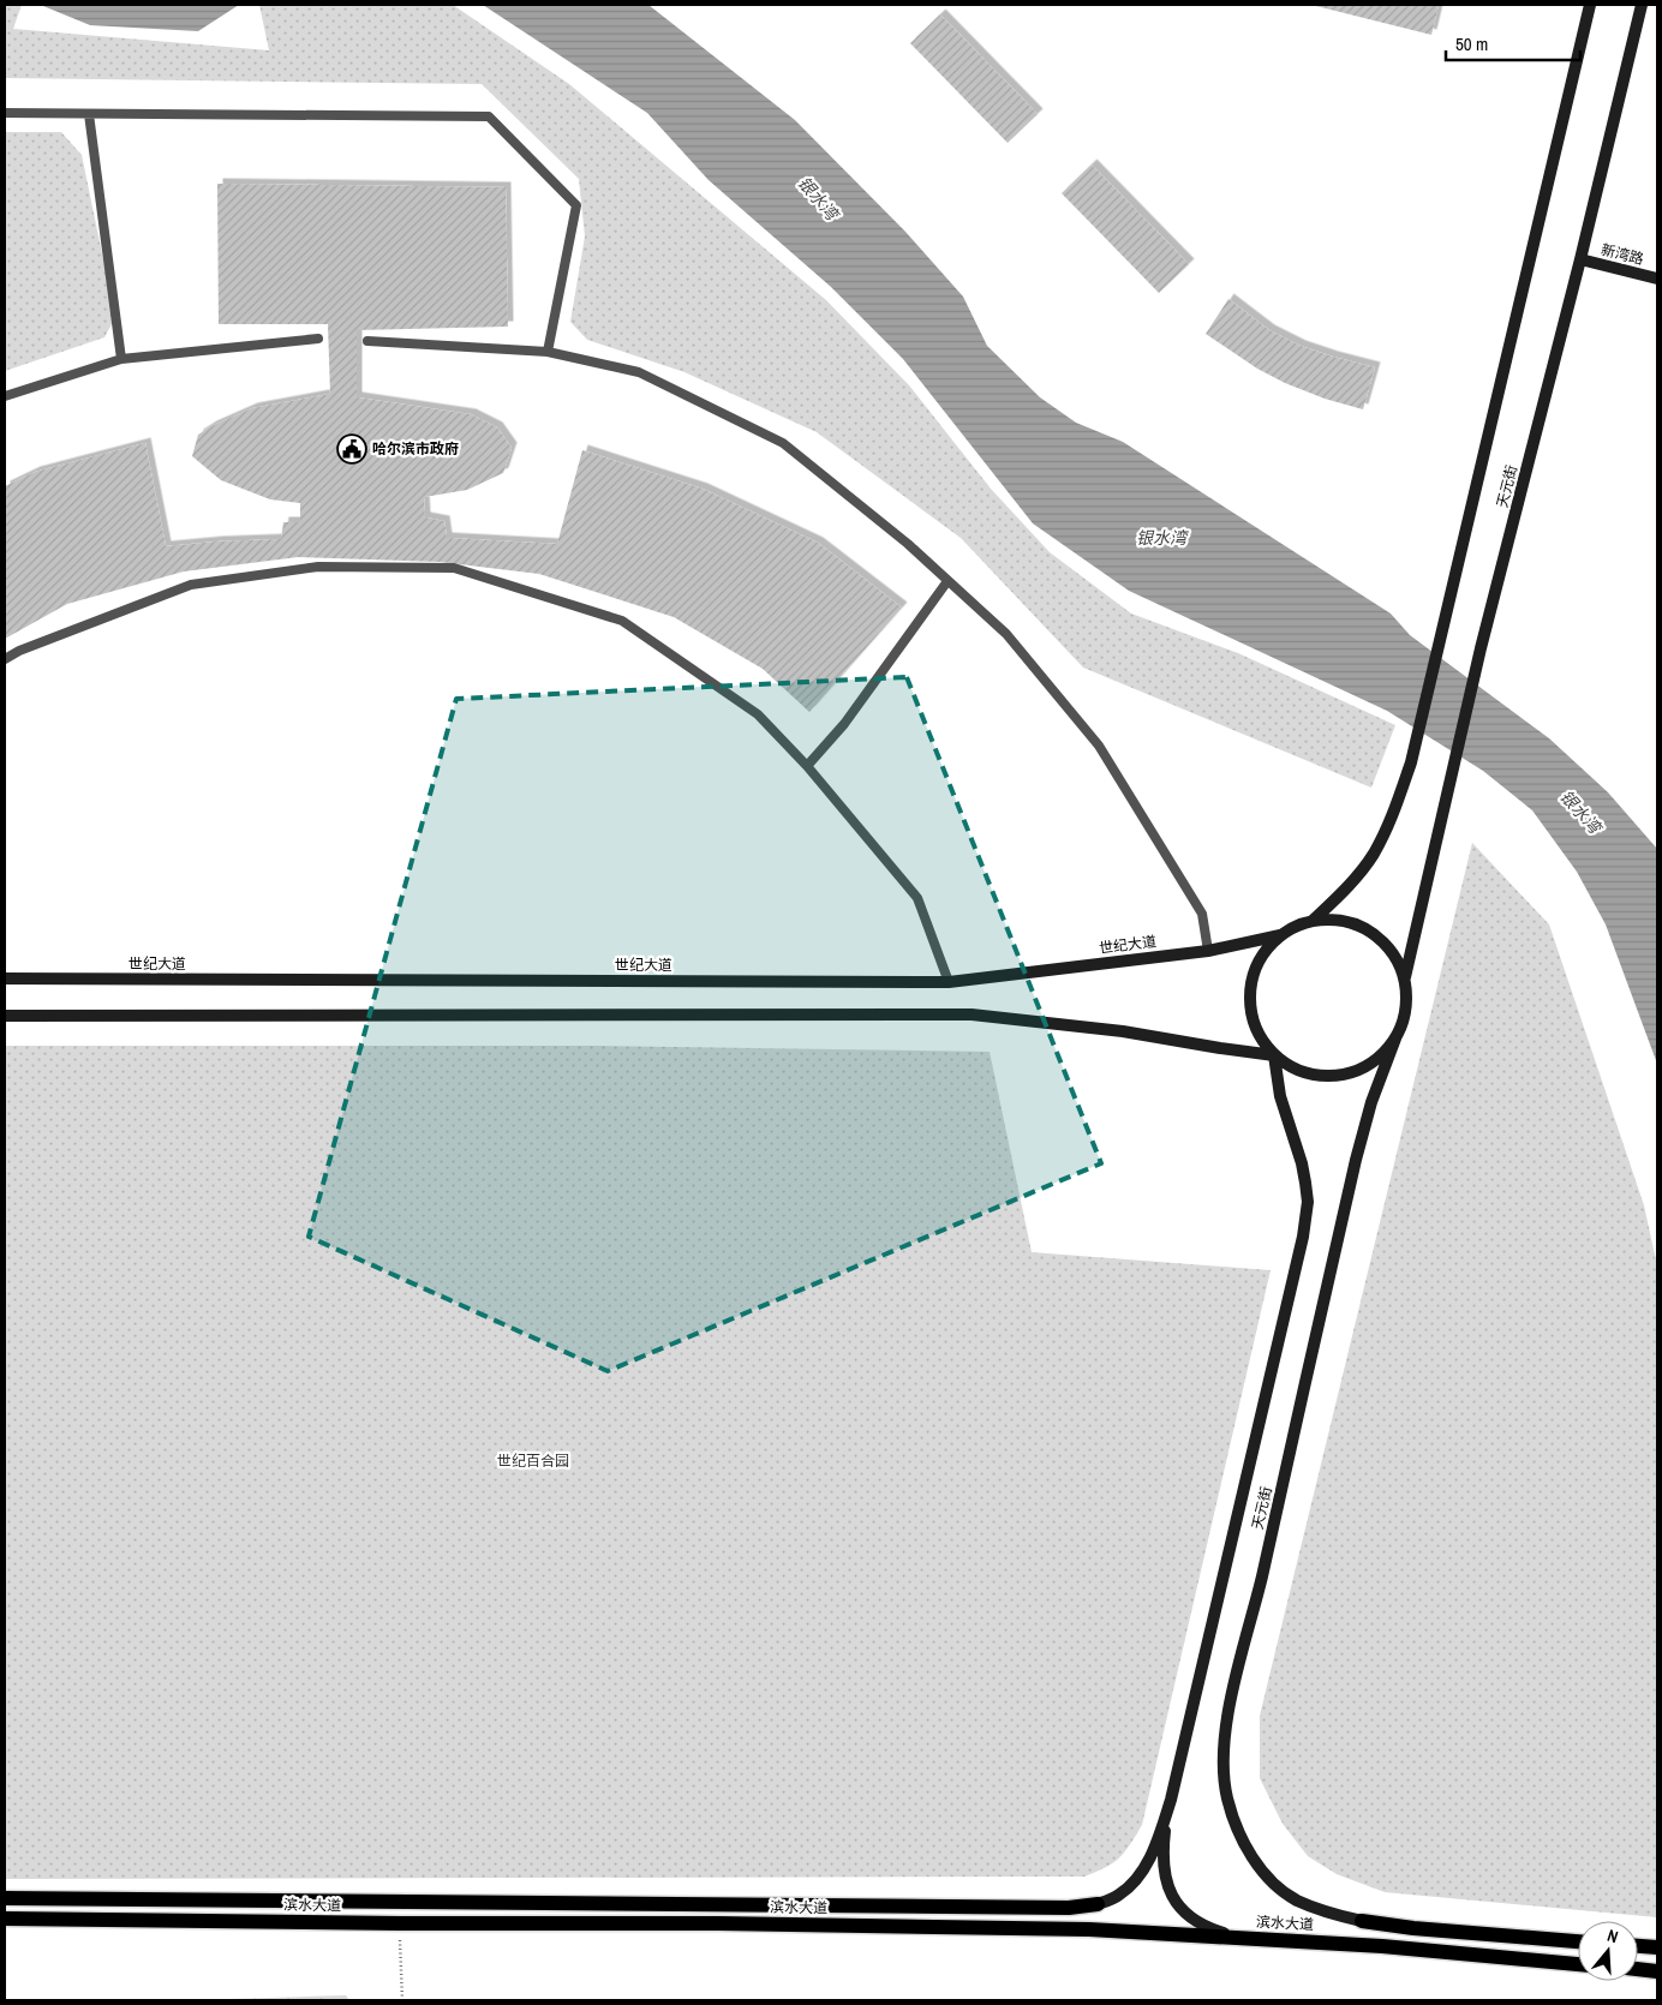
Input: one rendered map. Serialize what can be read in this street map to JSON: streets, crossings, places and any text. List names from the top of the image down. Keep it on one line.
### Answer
{"streets":{"main road":["新湾路","天元街","世纪大道","滨水大道"]},"crossings":[["新湾路","天元街"],["天元街","世纪大道"],["天元街","滨水大道"]],"water":["银水湾"],"parks":["世纪百合园"],"places":{"public building":["哈尔滨市政府"]},"scale_bar":"50 m","north":"top"}
